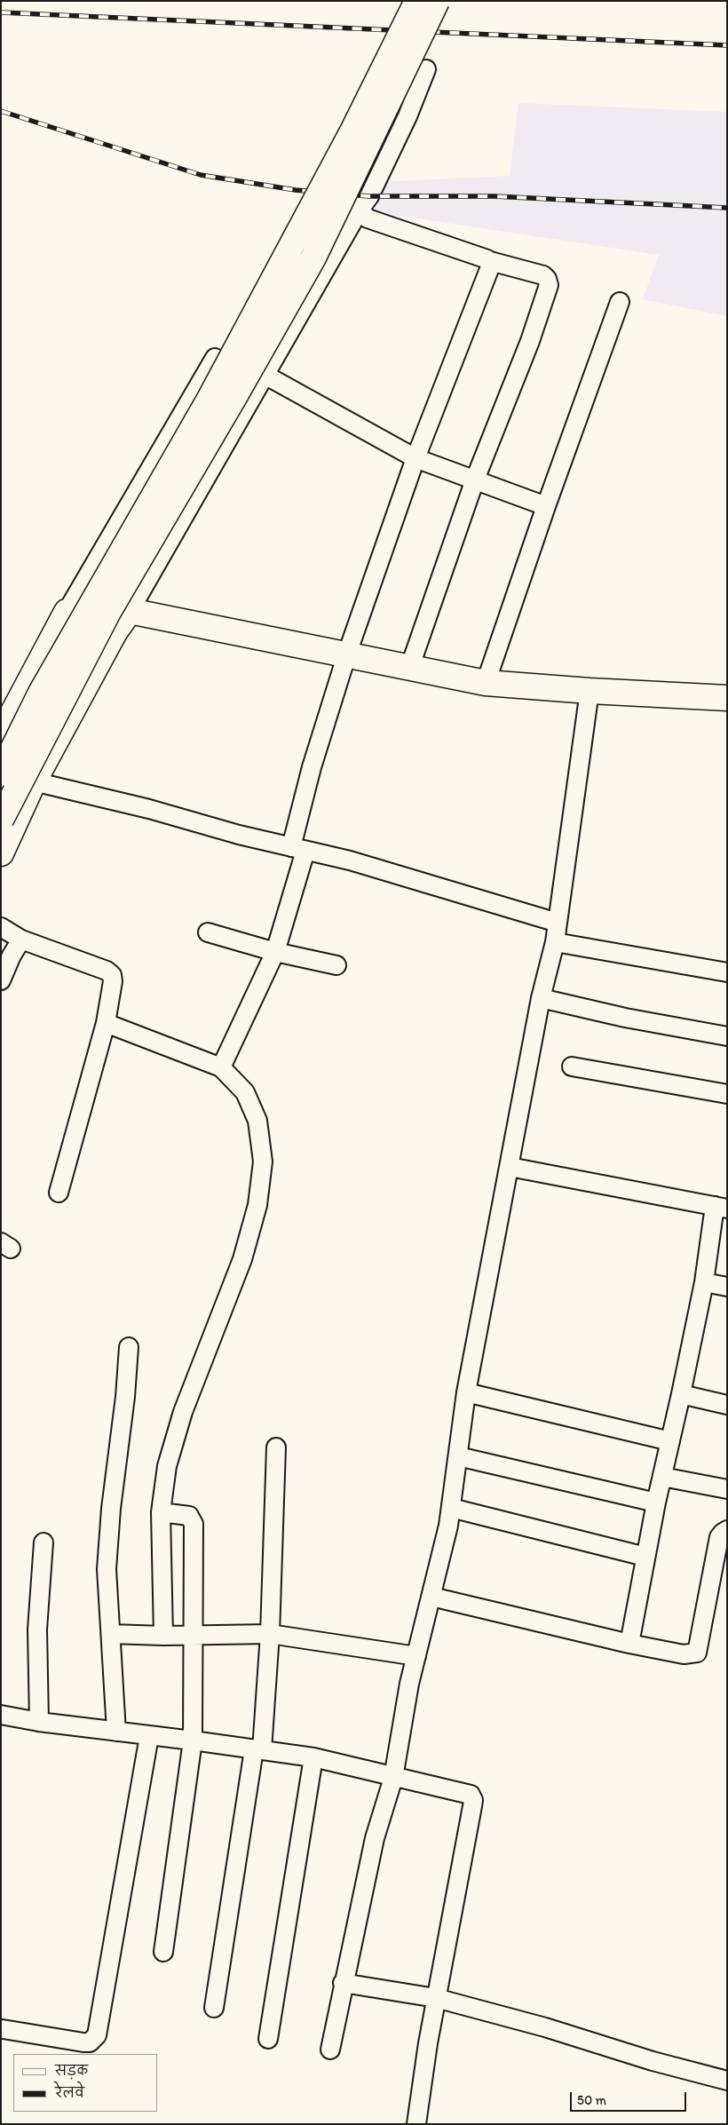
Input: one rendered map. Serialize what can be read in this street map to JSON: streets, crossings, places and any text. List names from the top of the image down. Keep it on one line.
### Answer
{"legend":["सड़क","रेलवे"],"scale_bar":"50 m"}
